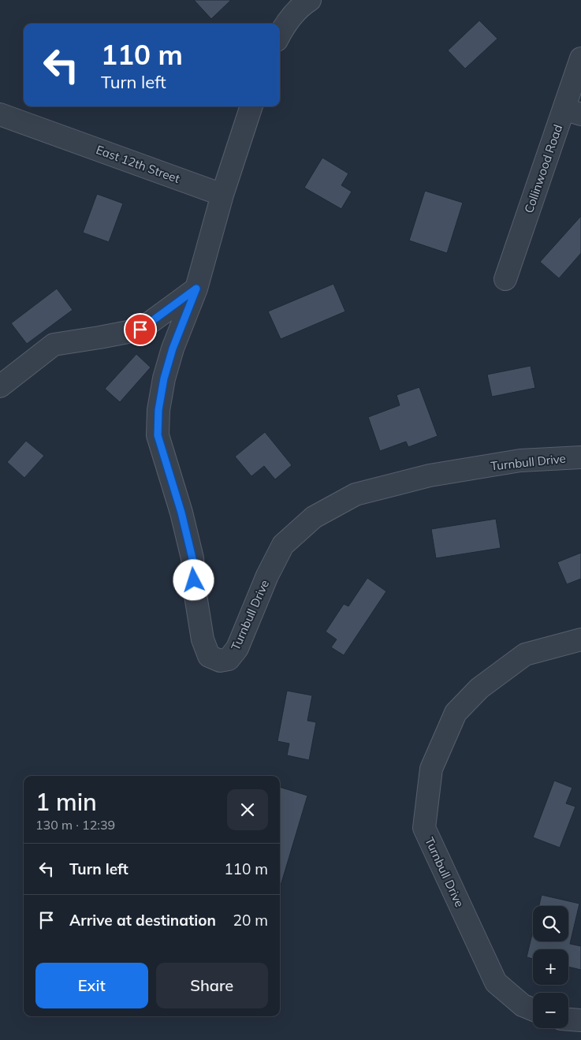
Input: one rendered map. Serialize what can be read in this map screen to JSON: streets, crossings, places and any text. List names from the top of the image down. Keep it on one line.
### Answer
{"streets":{"street":["East 12th Street","Collinwood Road","Turnbull Drive"]},"crossings":[["East 12th Street","Turnbull Drive"]],"page":{"turn":["110 m","Turn left"],"heading":["1 min","130 m · 12:39"],"list":[{"name":"Turn left","value":"110 m"},{"name":"Arrive at destination","value":"20 m"}],"map_buttons":["+","−"],"buttons":["Exit","Share"]}}
